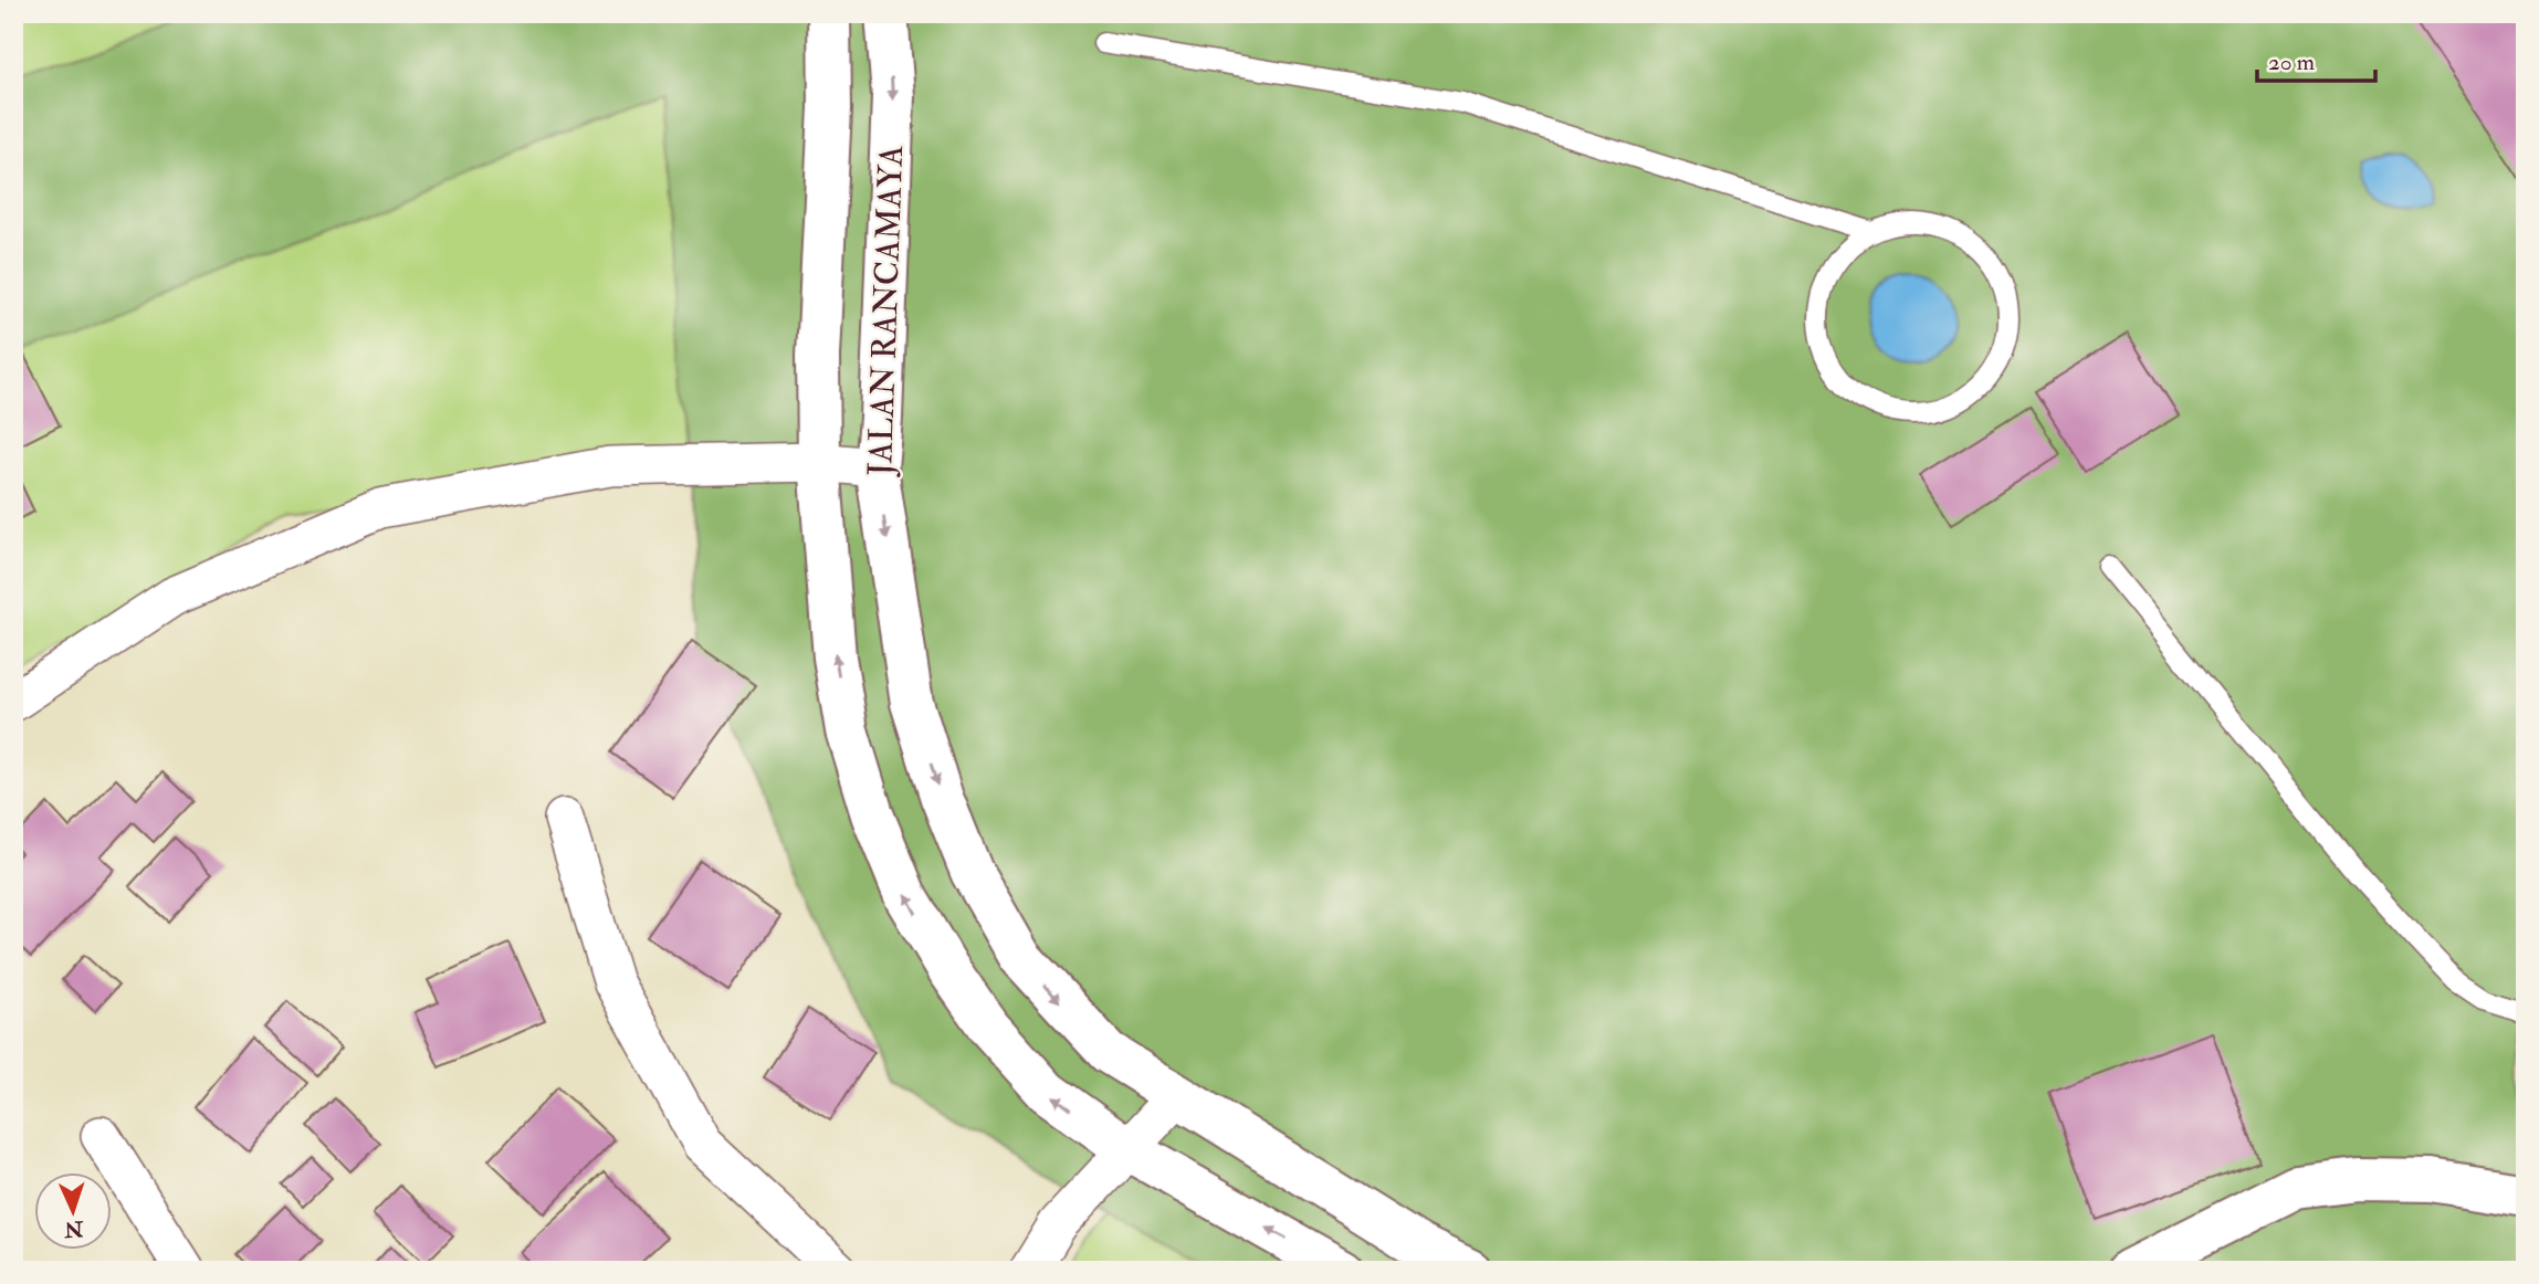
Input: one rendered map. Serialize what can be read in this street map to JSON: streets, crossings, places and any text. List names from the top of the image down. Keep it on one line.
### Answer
{"streets":{"street":["JALAN RANCAMAYA"]},"scale_bar":"20 m","north":"bottom"}
